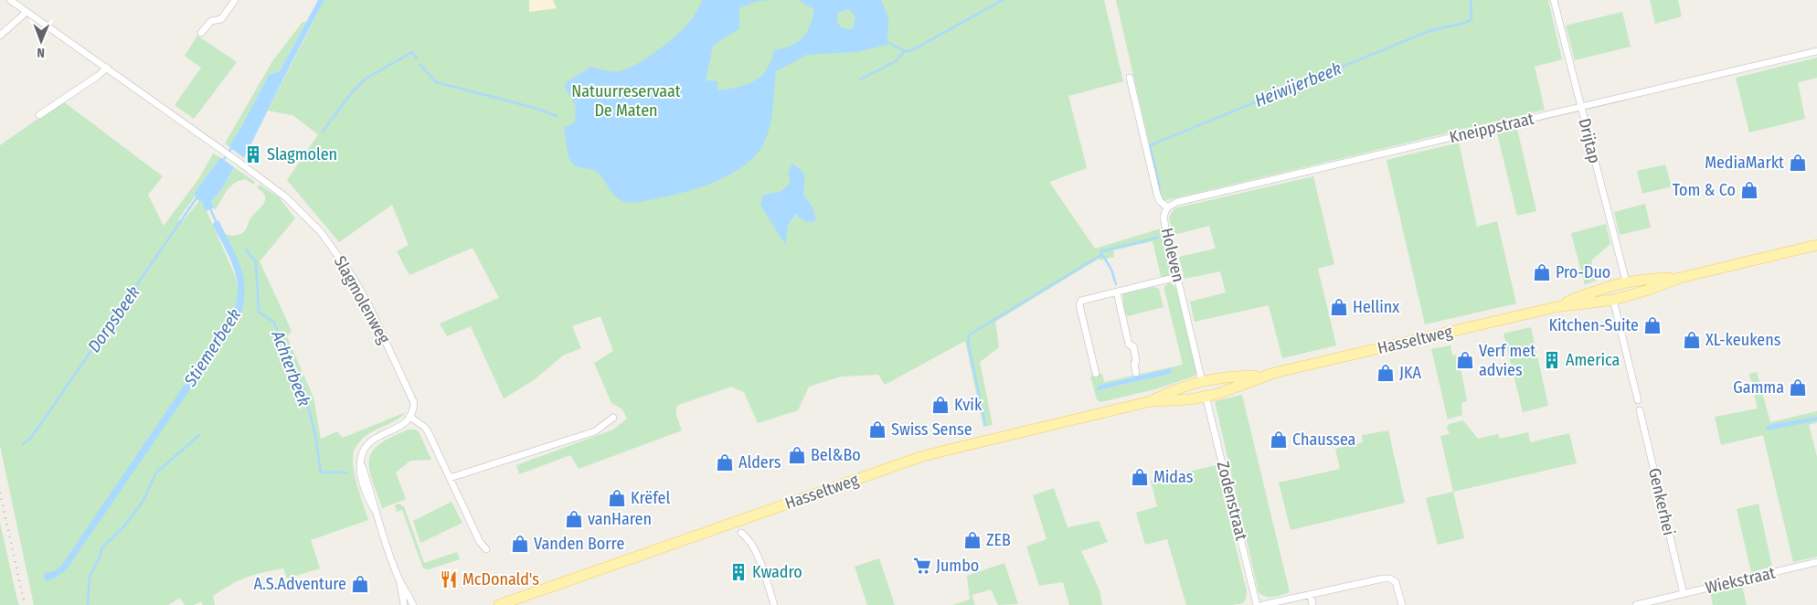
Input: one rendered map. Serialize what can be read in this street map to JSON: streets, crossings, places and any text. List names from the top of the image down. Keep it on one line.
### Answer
{"streets":{"main road":["Hasseltweg"],"street":["Kneippstraat","Drijtap","Holeven","Slagmolenweg","Zodenstraat","Genkerhei","Wiekstraat"]},"crossings":[["Kneippstraat","Drijtap"],["Kneippstraat","Holeven"],["Drijtap","Hasseltweg"],["Holeven","Hasseltweg"],["Hasseltweg","Zodenstraat"],["Genkerhei","Wiekstraat"]],"water":["Heiwijerbeek","Dorpsbeek","Stiemerbeek","Achterbeek"],"parks":["Natuurreservaat De Maten"],"places":{"building":["Slagmolen","America","Kwadro"],"shop":["MediaMarkt","Tom & Co","Pro-Duo","Hellinx","Kitchen-Suite","XL-keukens","Verf met advies","JKA","Gamma","Kvik","Swiss Sense","Chaussea","Bel&Bo","Alders","Midas","Krëfel","vanHaren","ZEB","Vanden Borre","A.S.Adventure"],"supermarket":["Jumbo"],"restaurant":["McDonald's"]},"north":"bottom"}
